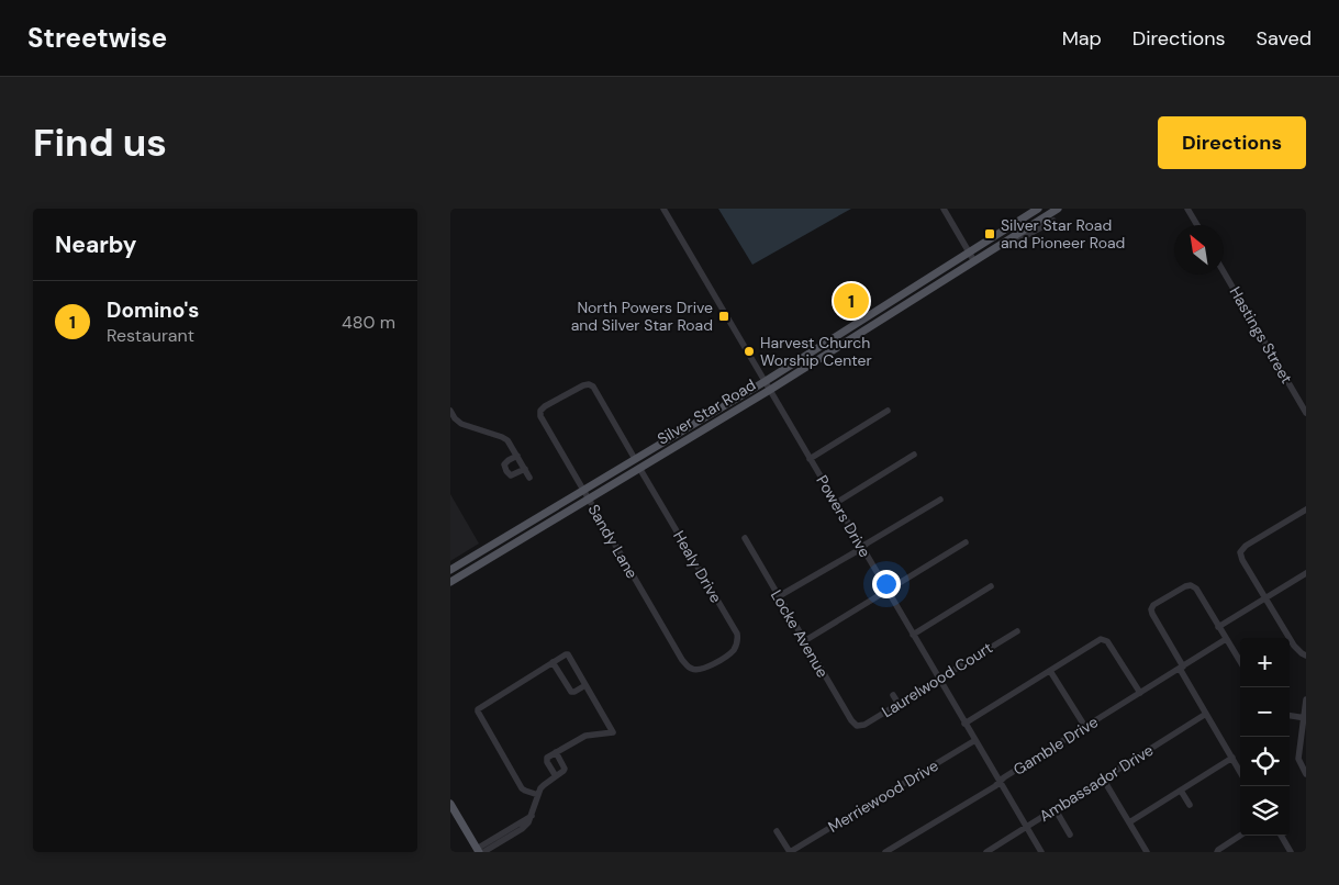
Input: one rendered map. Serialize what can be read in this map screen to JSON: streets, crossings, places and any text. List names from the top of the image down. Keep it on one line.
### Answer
{"streets":{"main road":["Silver Star Road"],"street":["Hastings Street","Powers Drive","Sandy Lane","Healy Drive","Locke Avenue","Laurelwood Court","Gamble Drive","Ambassador Drive","Merriewood Drive"]},"crossings":[["Silver Star Road","Powers Drive"],["Silver Star Road","Sandy Lane"],["Silver Star Road","Healy Drive"],["Powers Drive","Laurelwood Court"],["Powers Drive","Gamble Drive"],["Powers Drive","Ambassador Drive"],["Powers Drive","Merriewood Drive"],["Sandy Lane","Healy Drive"],["Locke Avenue","Laurelwood Court"]],"places":{"transit":["Silver Star Road and Pioneer Road","North Powers Drive and Silver Star Road"],"other":["Harvest Church Worship Center"]},"north":"top left","page":{"header":"Streetwise","nav":["Map","Directions","Saved"],"buttons":"Directions","title":"Find us","heading":"Nearby","list":[{"mark":"1","name":"Domino's","note":"Restaurant","value":"480 m"}],"pins":"1","map_buttons":["+","−"]}}
